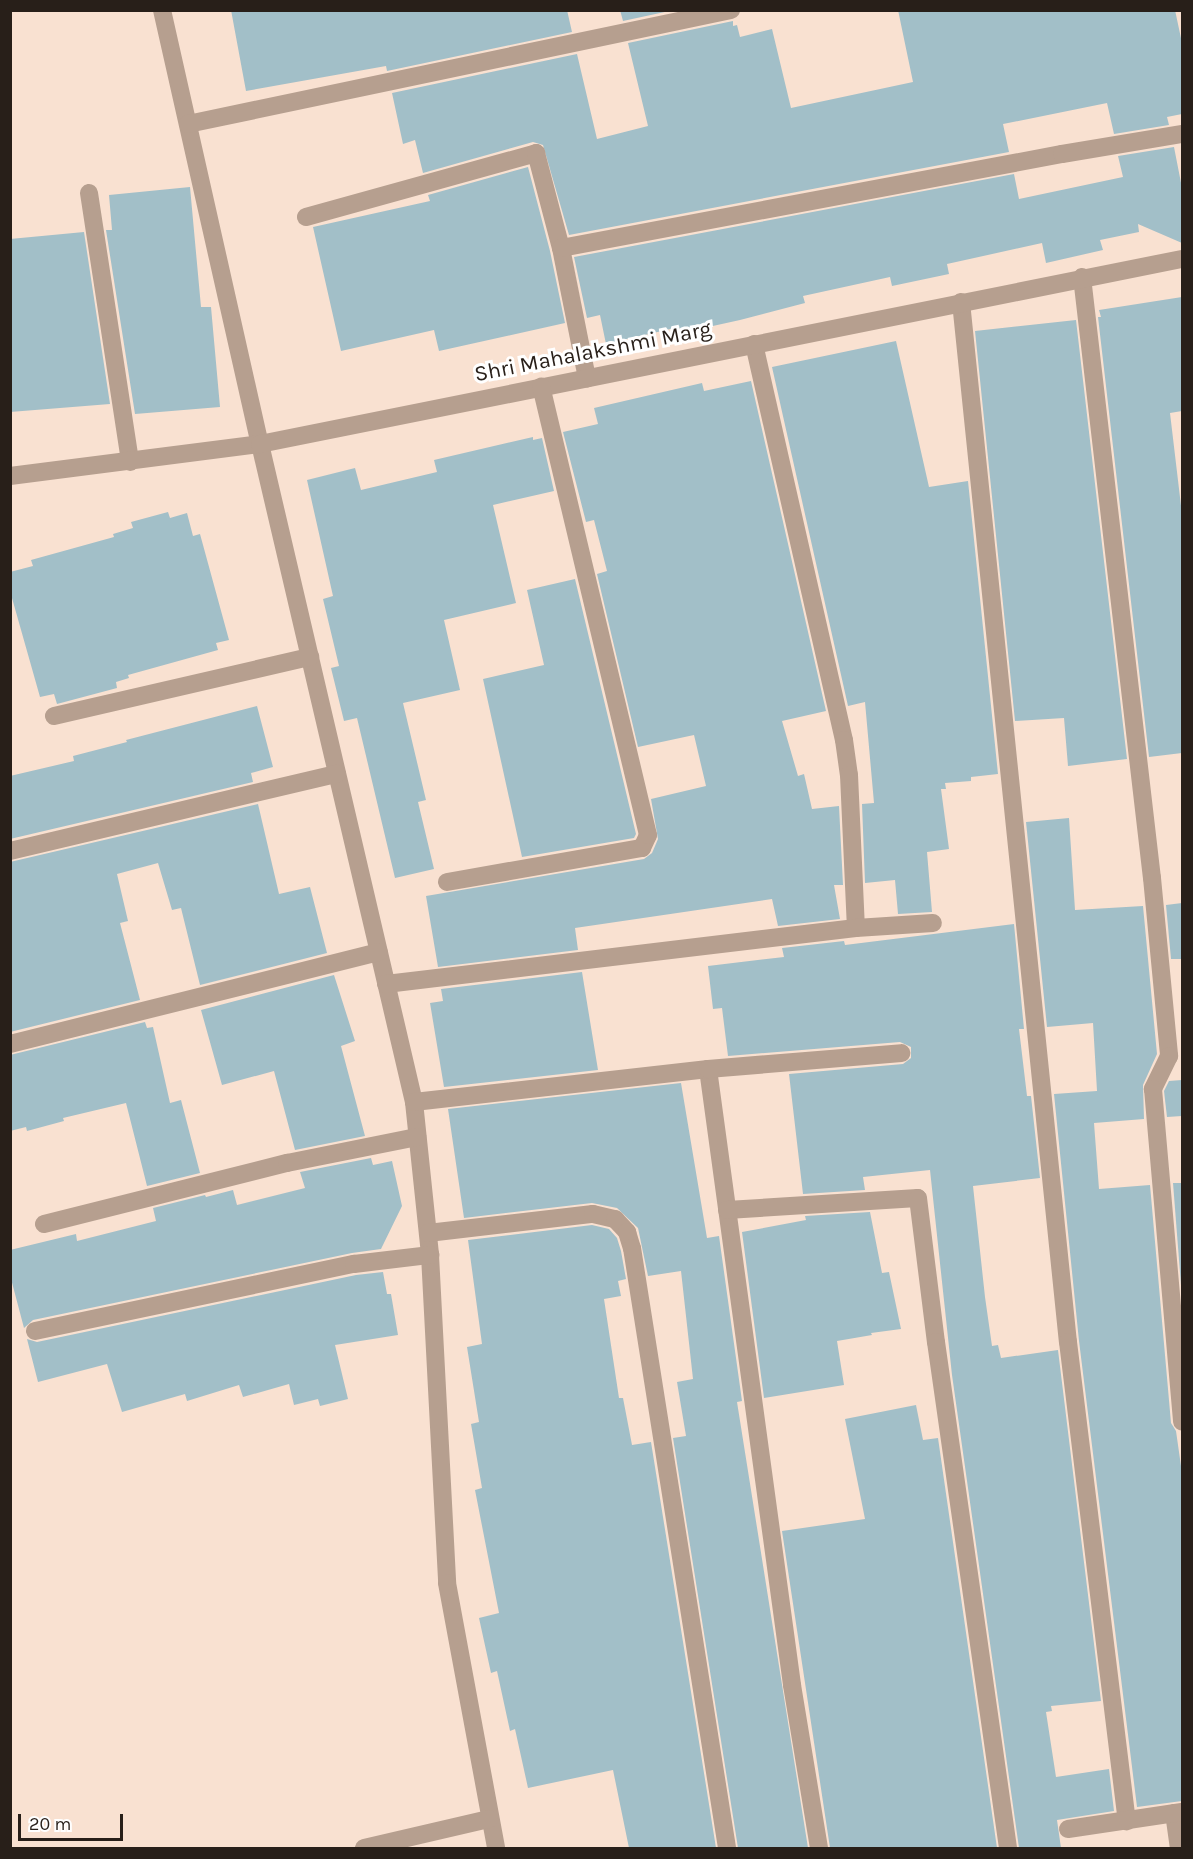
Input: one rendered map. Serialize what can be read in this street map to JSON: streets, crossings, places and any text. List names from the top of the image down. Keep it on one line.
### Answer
{"streets":{"street":["Shri Mahalakshmi Marg"]},"scale_bar":"20 m"}
